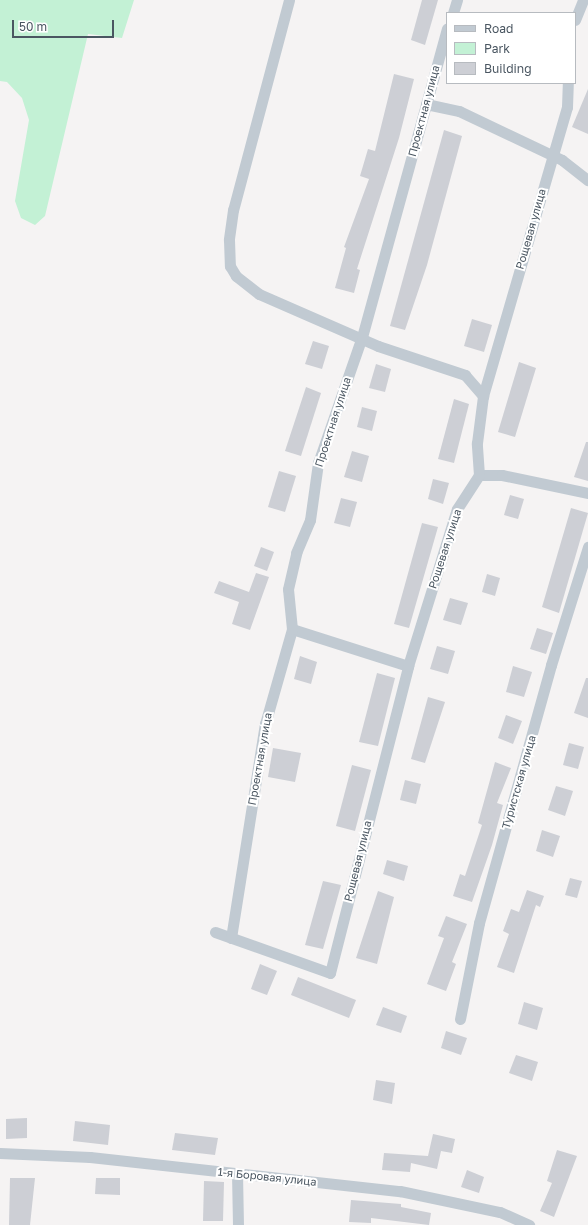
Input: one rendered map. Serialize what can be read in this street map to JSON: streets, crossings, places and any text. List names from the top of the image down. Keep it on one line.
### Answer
{"streets":{"street":["Проектная улица","Рощевая улица","Туристская улица","1-я Боровая улица"]},"crossings":[["Проектная улица","Рощевая улица"]],"legend":["Road","Park","Building"],"scale_bar":"50 m"}
